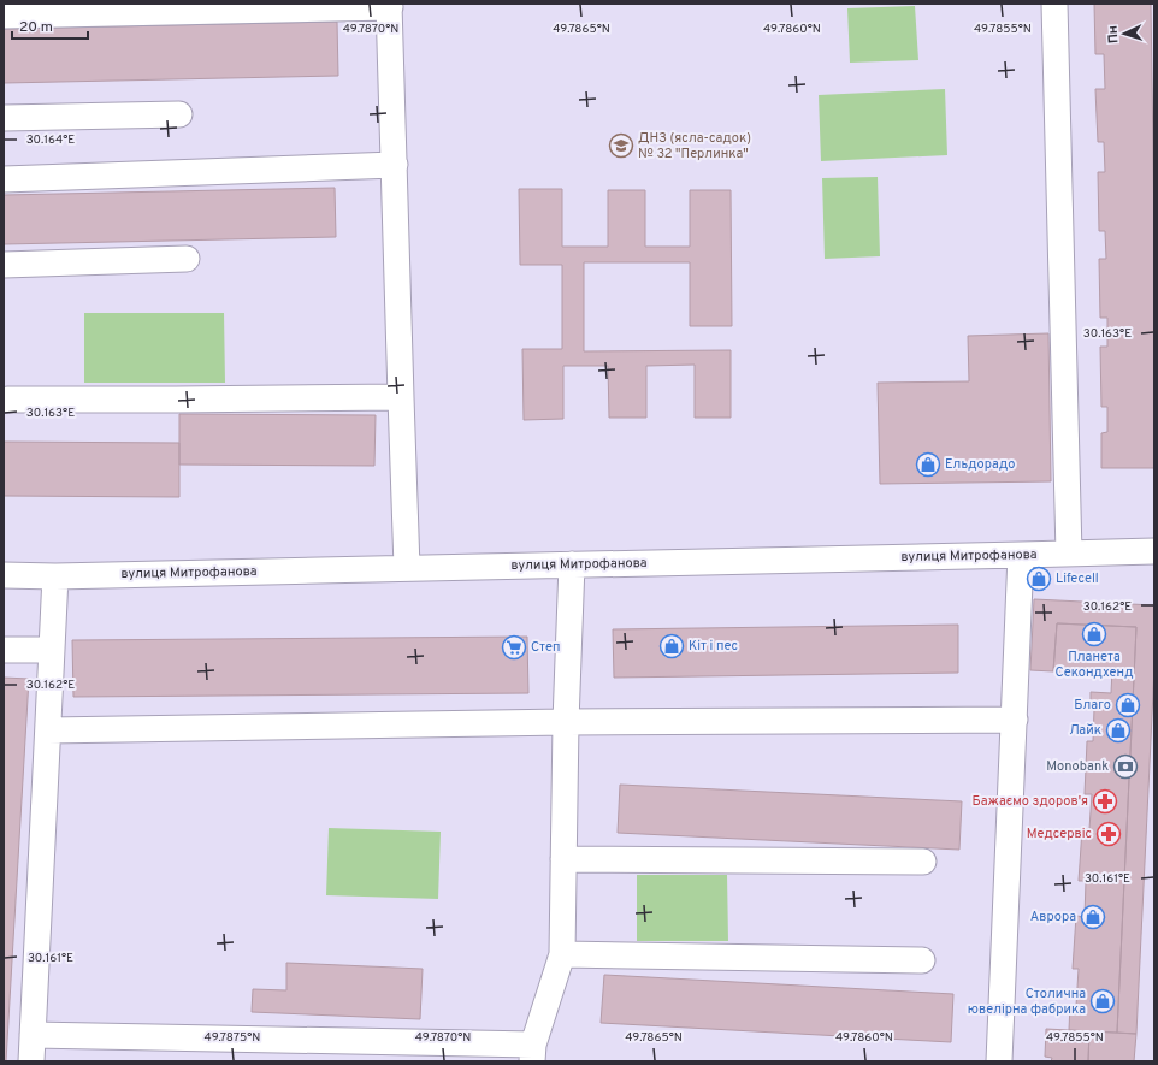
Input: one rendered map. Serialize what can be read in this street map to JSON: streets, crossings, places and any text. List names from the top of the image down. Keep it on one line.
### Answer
{"streets":{"street":["вулиця Митрофанова"]},"places":{"school or university":["ДНЗ (ясла-садок) № 32 \"Перлинка\""],"shop":["Ельдорадо","Lifecell","Планета Секондхенд","Кіт і пес","Благо","Лайк","Аврора","Столична ювелірна фабрика"],"supermarket":["Степ"],"bank":["Monobank"],"pharmacy":["Бажаємо здоров'я","Медсервіс"]},"scale_bar":"20 m","north":"left","coordinates":["49.7870°N","49.7865°N","49.7860°N","49.7855°N","30.164°E","30.163°E","30.162°E","30.161°E","49.7875°N"]}
